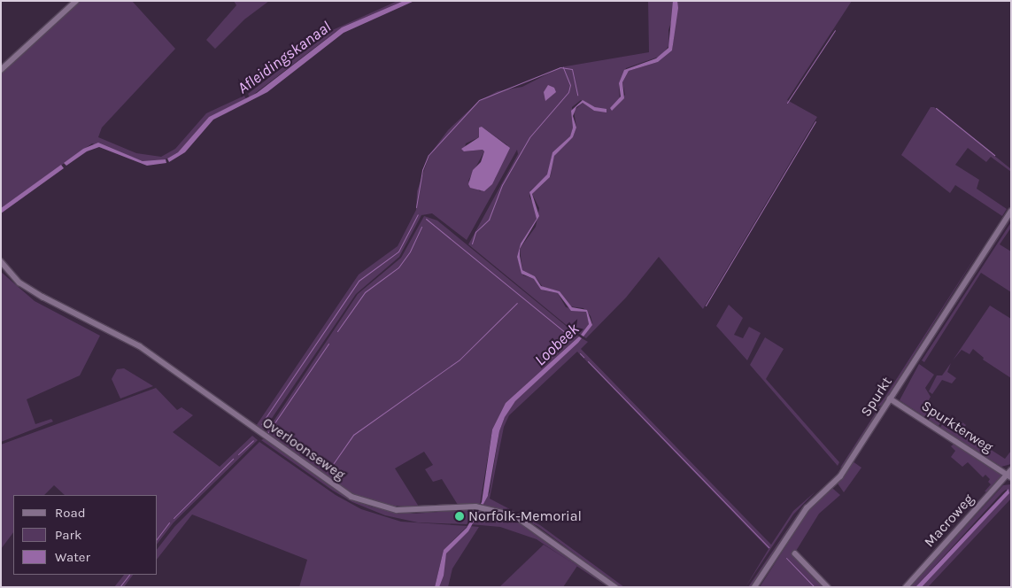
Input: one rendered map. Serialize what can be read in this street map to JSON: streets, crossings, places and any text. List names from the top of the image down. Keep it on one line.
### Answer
{"streets":{"street":["Spurkt","Spurkterweg","Overloonseweg","Macroweg"]},"crossings":[["Spurkt","Spurkterweg"],["Spurkterweg","Macroweg"]],"water":["Afleidingskanaal","Loobeek"],"places":["Norfolk-Memorial"],"legend":["Road","Park","Water"]}
